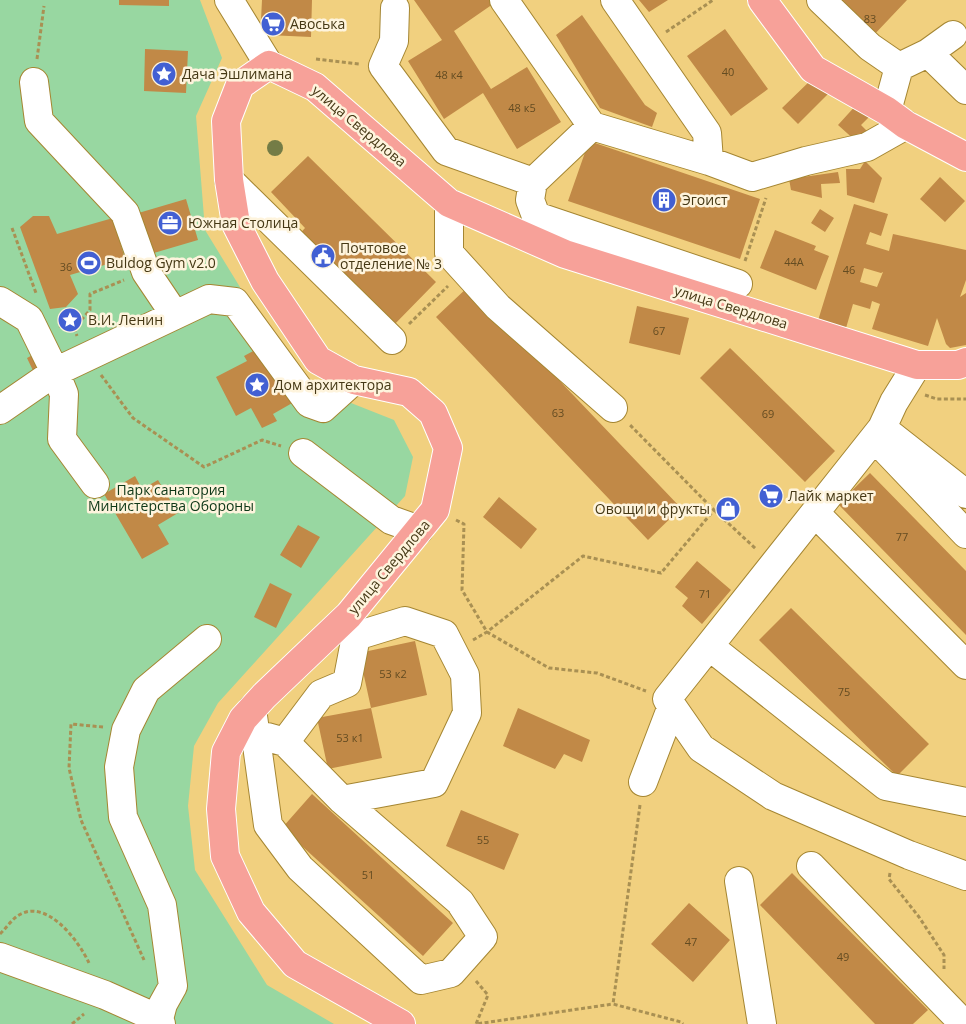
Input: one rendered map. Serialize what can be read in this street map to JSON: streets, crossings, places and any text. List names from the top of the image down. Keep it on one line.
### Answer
{"streets":{"main road":["улица Свердлова"]},"parks":["Парк санатория Министерства Обороны"],"places":{"supermarket":["Авоська","Лайк маркет"],"place":["Дача Эшлимана","В.И. Ленин","Дом архитектора"],"building":["Эгоист"],"office":["Южная Столица"],"public building":["Почтовое отделение № 3"],"sports":["Buldog Gym v2.0"],"shop":["Овощи и фрукты"]},"house_numbers":["83","40","48 к4","48 к5","44А","36","46","67","63","69","77","71","53 к2","75","53 к1","55","51","47","49"]}
